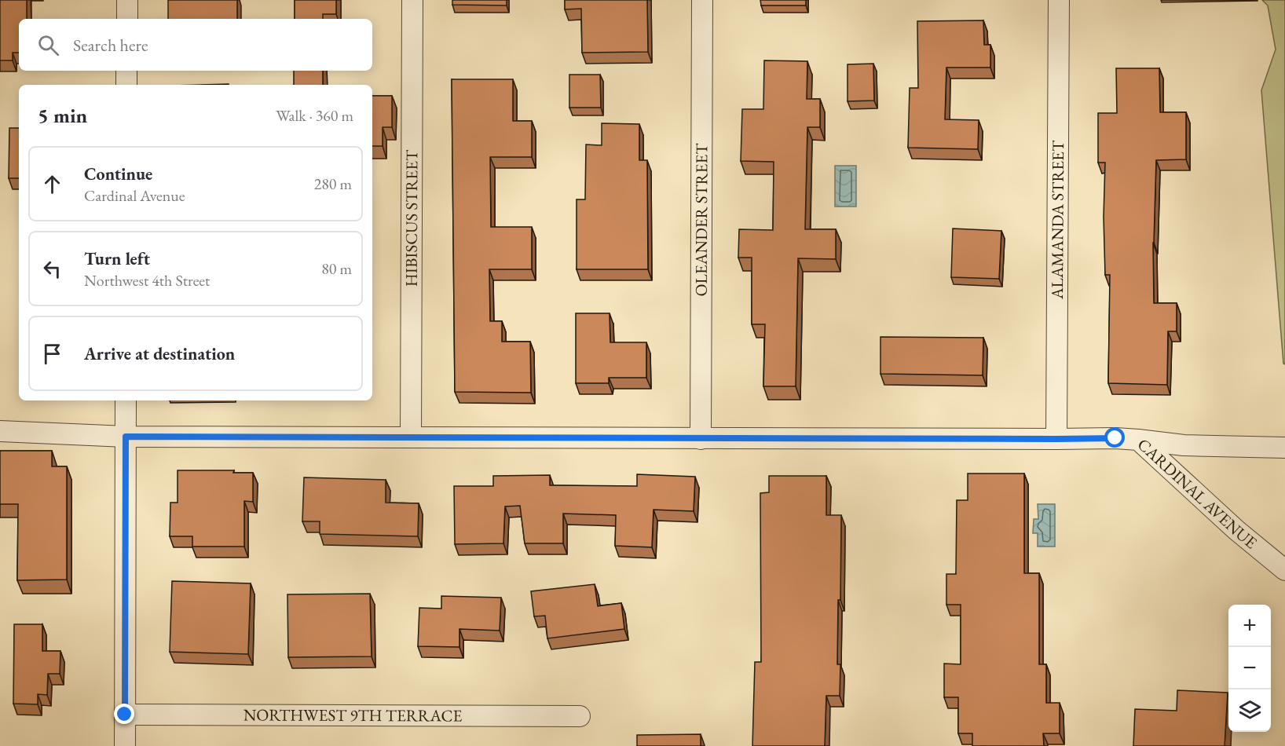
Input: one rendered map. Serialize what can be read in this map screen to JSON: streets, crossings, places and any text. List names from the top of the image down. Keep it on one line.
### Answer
{"streets":{"street":["HIBISCUS STREET","OLEANDER STREET","ALAMANDA STREET","CARDINAL AVENUE","NORTHWEST 9TH TERRACE"]},"crossings":[["HIBISCUS STREET","CARDINAL AVENUE"],["OLEANDER STREET","CARDINAL AVENUE"],["ALAMANDA STREET","CARDINAL AVENUE"]],"page":{"search":"Search here","heading":["5 min","Walk · 360 m"],"list":[["Continue","Cardinal Avenue","280 m"],["Turn left","Northwest 4th Street","80 m"],"Arrive at destination"],"map_buttons":["+","−"]}}
